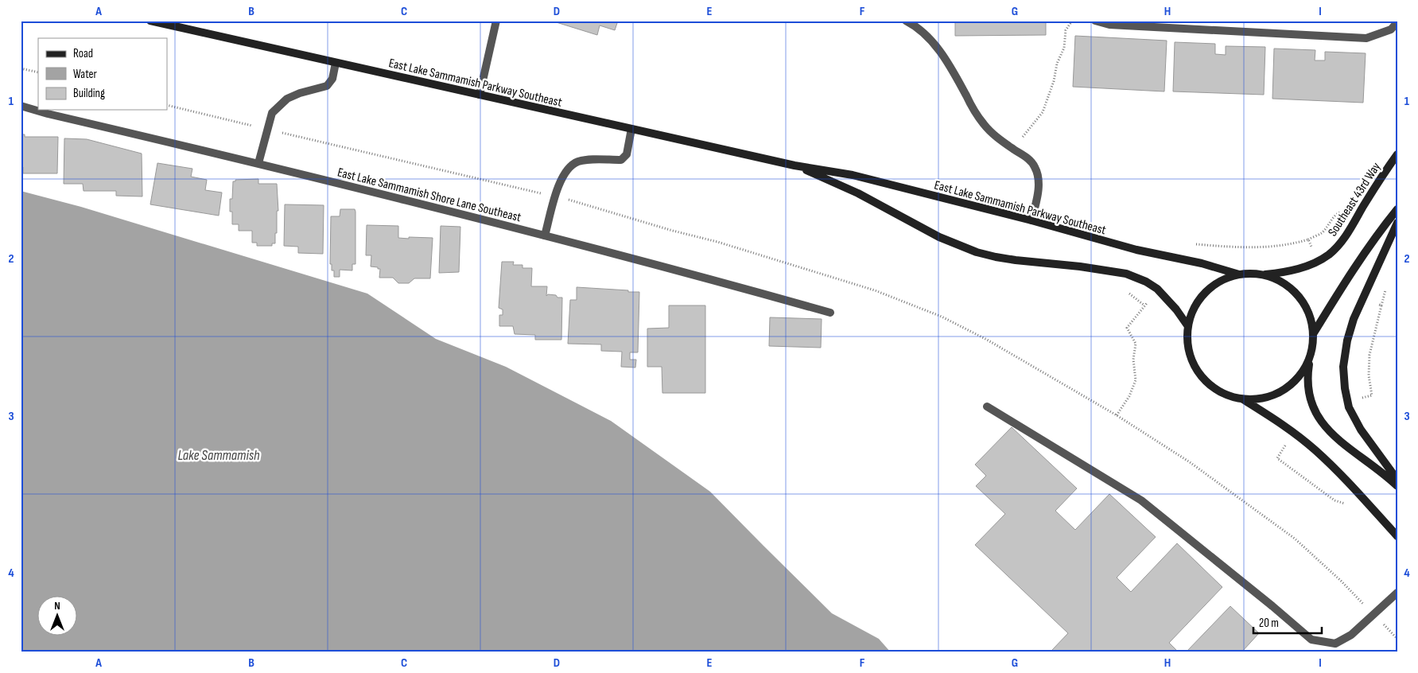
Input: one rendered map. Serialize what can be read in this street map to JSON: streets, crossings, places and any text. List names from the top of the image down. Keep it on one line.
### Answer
{"streets":{"main road":["East Lake Sammamish Parkway Southeast","Southeast 43rd Way"],"street":["East Lake Sammamish Shore Lane Southeast"]},"crossings":[["East Lake Sammamish Parkway Southeast","Southeast 43rd Way"]],"water":["Lake Sammamish"],"legend":["Road","Water","Building"],"scale_bar":"20 m","north":"top","grid":{"columns":["A","B","C","D","E","F","G","H","I"],"rows":["1","2","3","4"]}}
